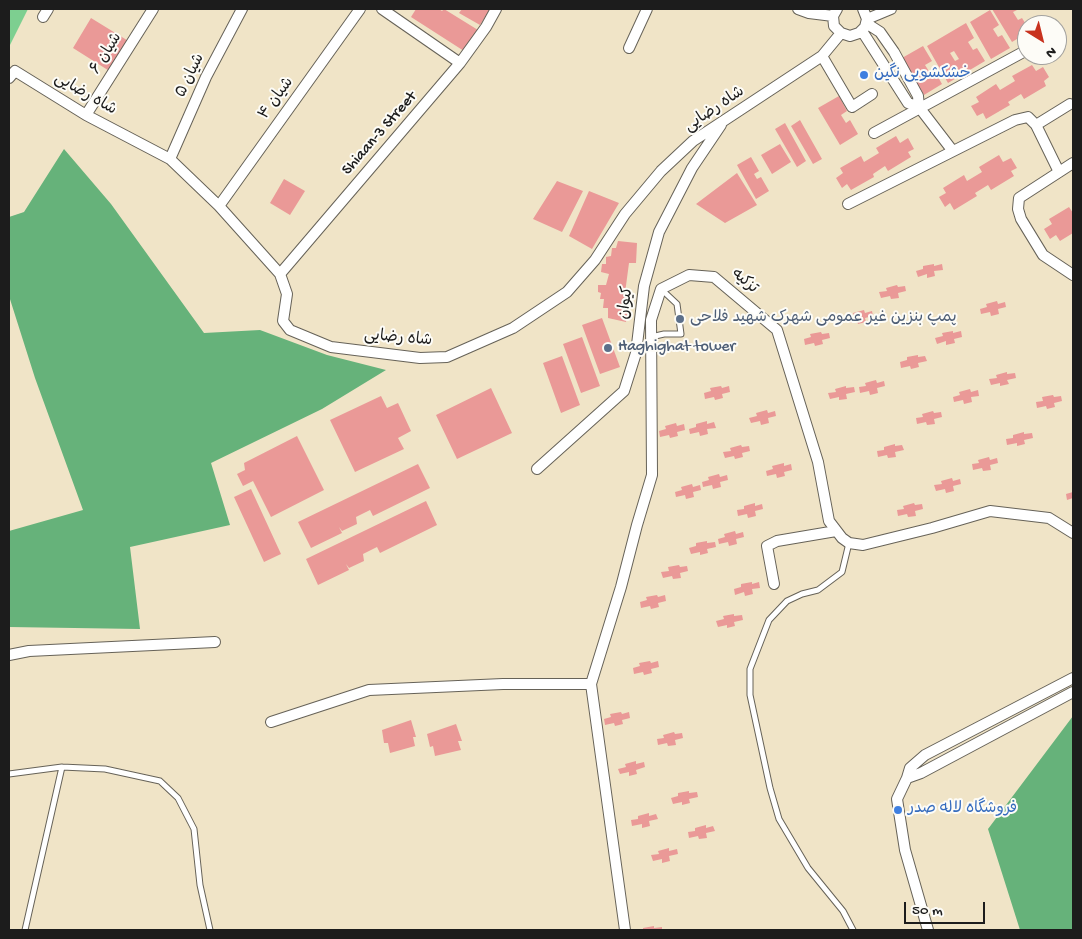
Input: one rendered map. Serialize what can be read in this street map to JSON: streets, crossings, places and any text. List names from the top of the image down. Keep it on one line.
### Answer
{"streets":{"street":["شیان ۶","شیان ۵","شاه رضایی","شیان ۴","Shiaan-3 Street","تزکیه","کیوان"]},"crossings":[["شیان ۶","شاه رضایی"],["شیان ۵","شاه رضایی"],["شاه رضایی","شیان ۴"],["شاه رضایی","Shiaan-3 Street"],["شاه رضایی","کیوان"]],"places":["خشکشویی نگین","پمپ بنزین غیر عمومی شهرک شهید فلاحی","Haghighat tower","فروشگاه لاله صدر"],"scale_bar":"50 m","north":"bottom right"}
